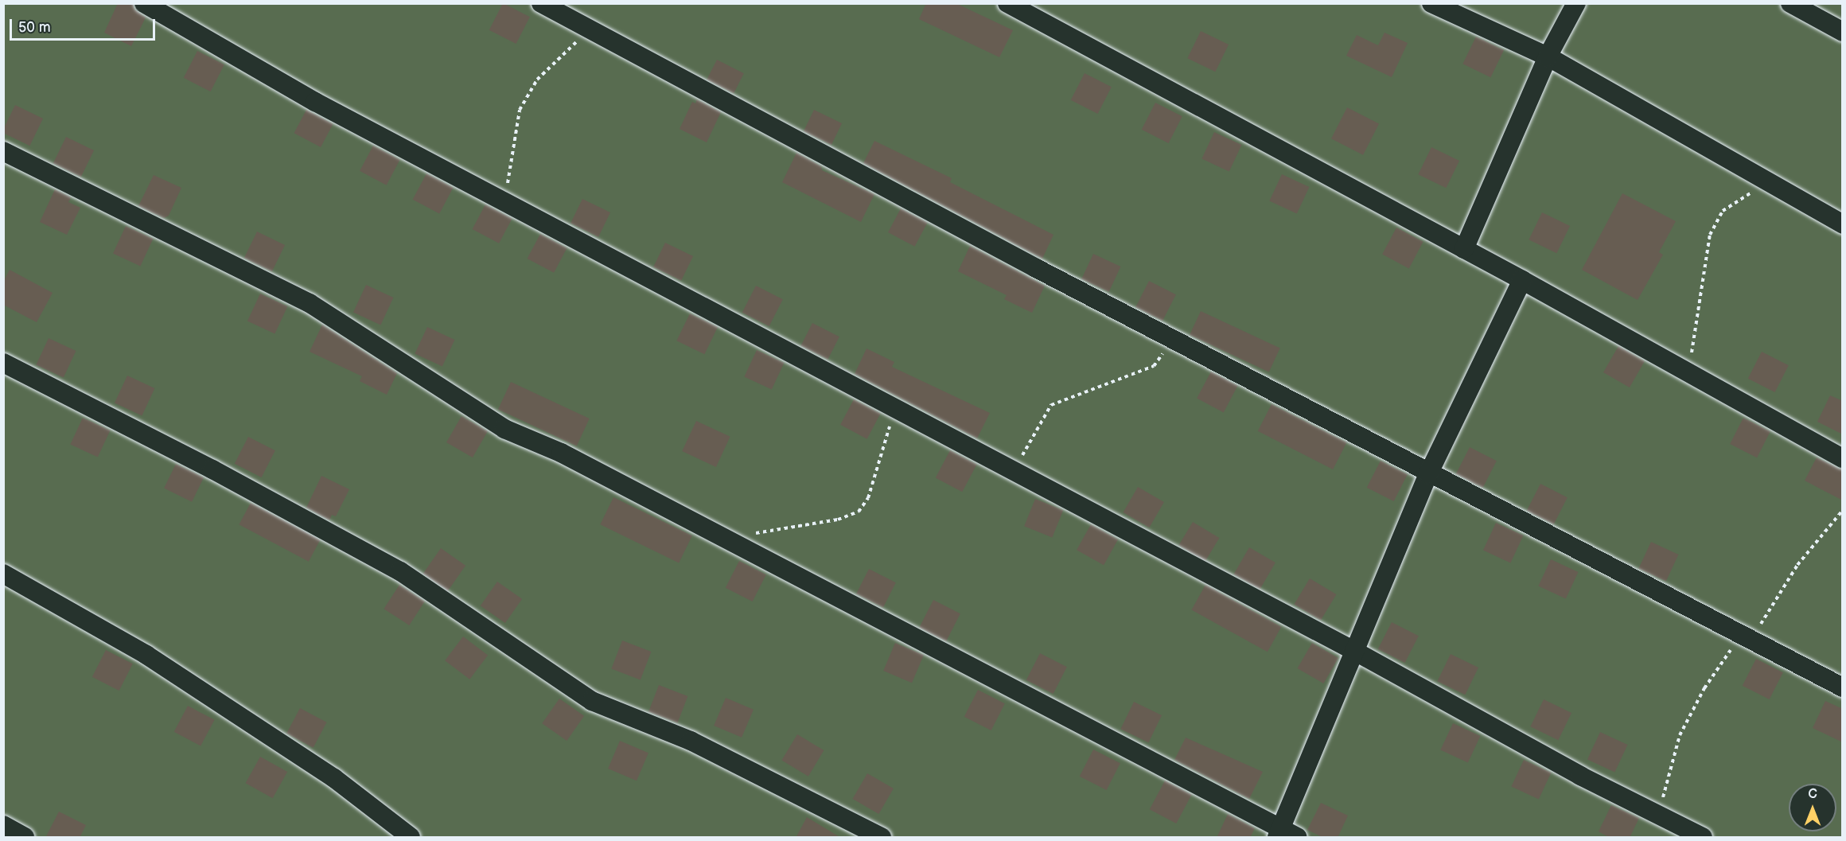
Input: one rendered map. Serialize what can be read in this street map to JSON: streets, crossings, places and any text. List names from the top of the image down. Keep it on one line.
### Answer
{"scale_bar":"50 m","north":"top"}
